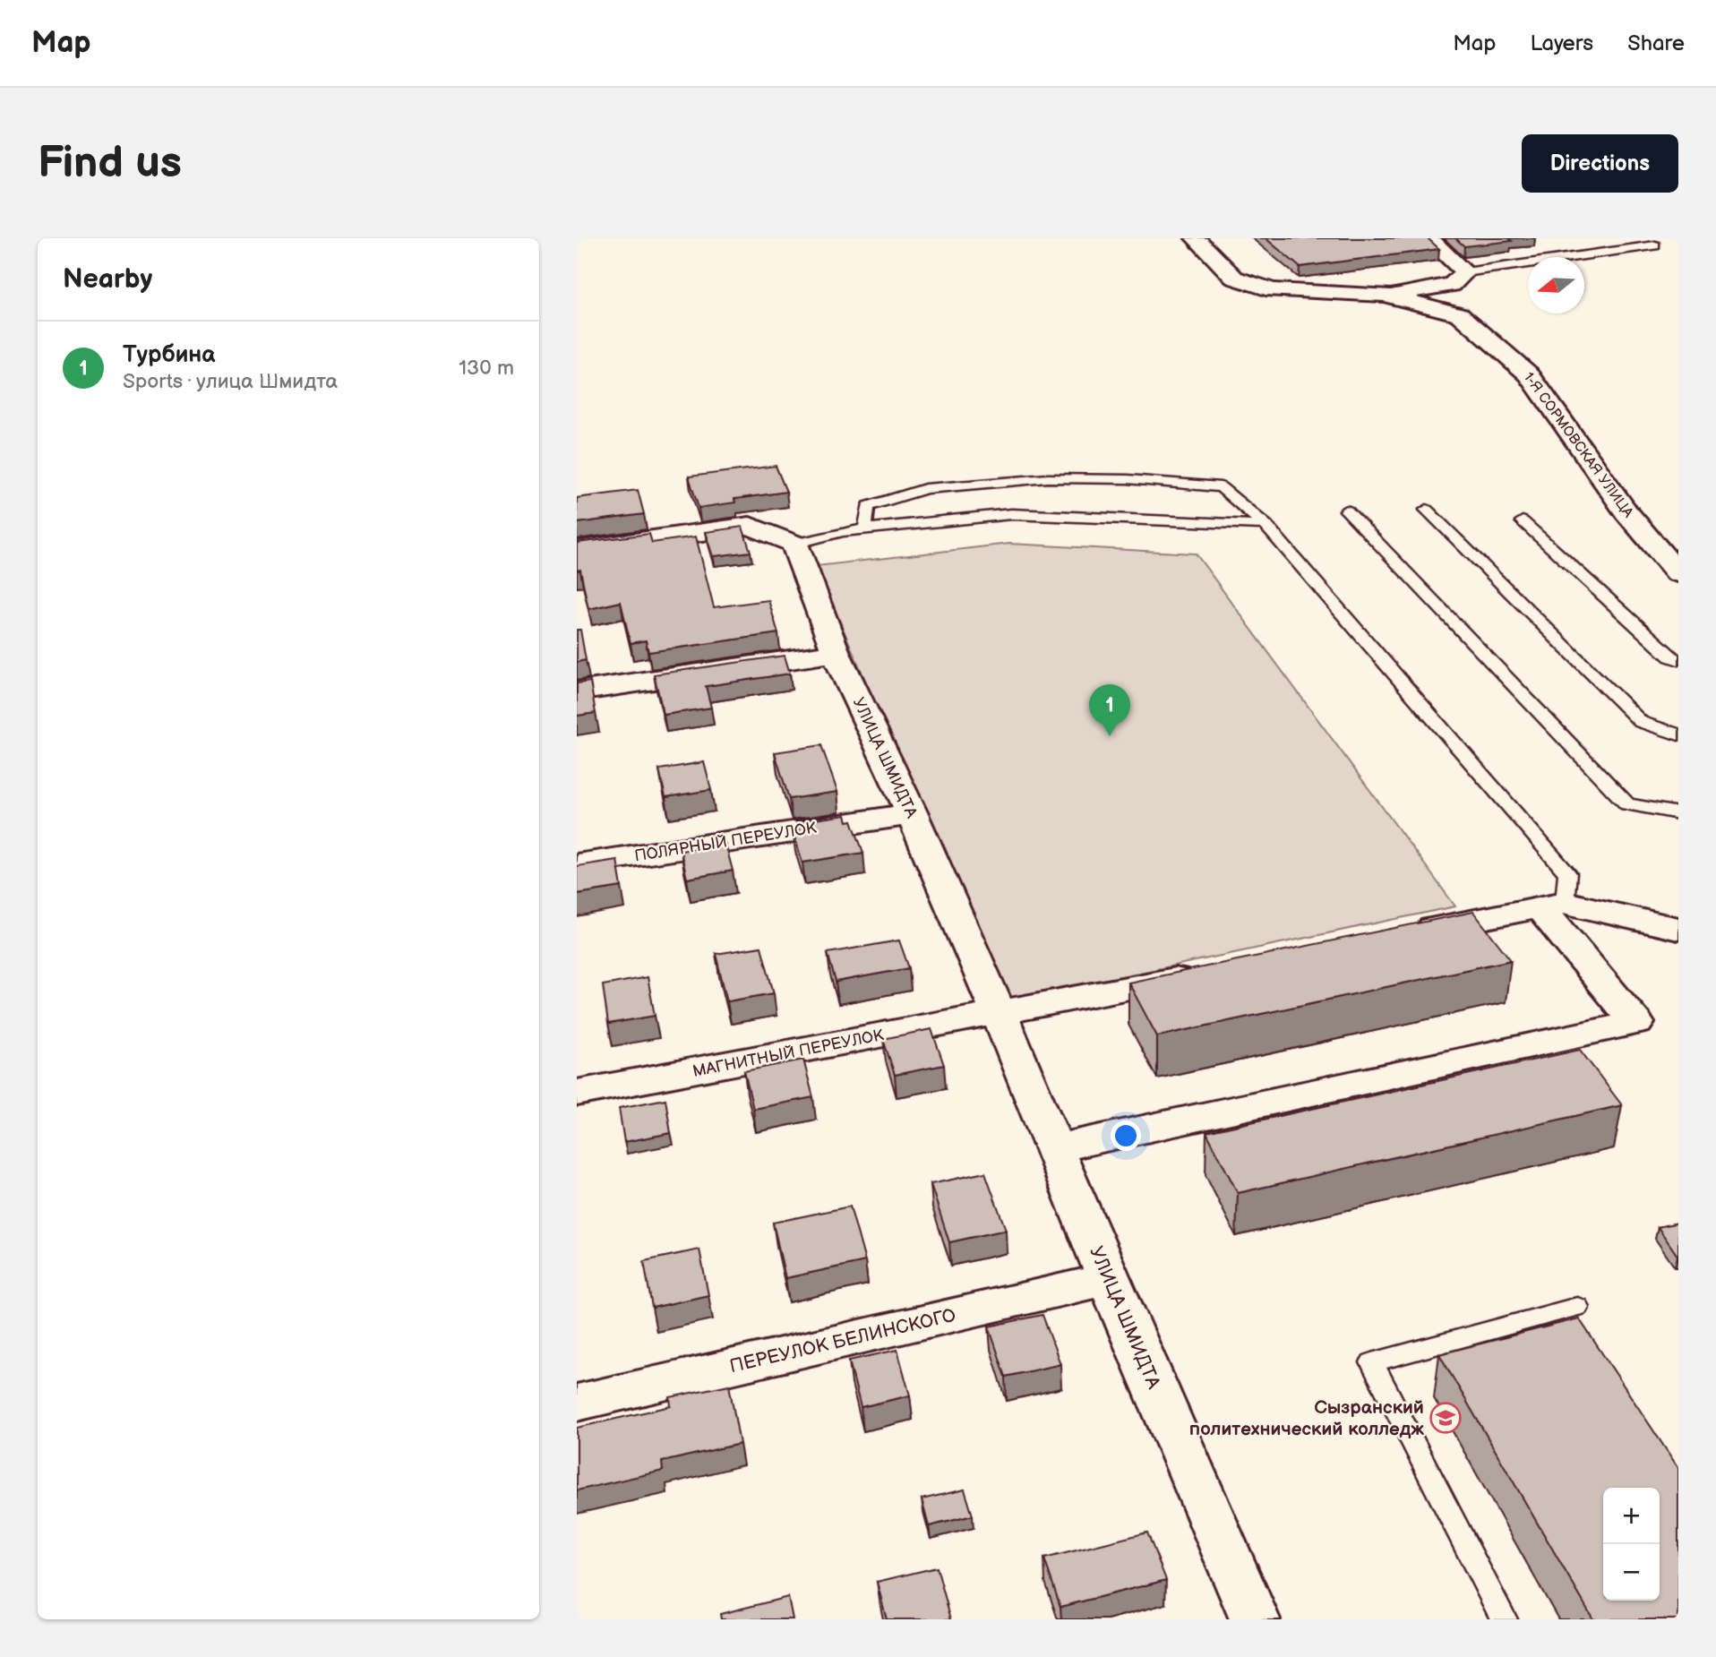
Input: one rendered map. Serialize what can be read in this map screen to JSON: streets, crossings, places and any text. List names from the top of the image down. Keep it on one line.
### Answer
{"streets":{"street":["1-Я СОРМОВСКАЯ УЛИЦА","УЛИЦА ШМИДТА","ПОЛЯРНЫЙ ПЕРЕУЛОК","МАГНИТНЫЙ ПЕРЕУЛОК","ПЕРЕУЛОК БЕЛИНСКОГО"]},"crossings":[["УЛИЦА ШМИДТА","ПОЛЯРНЫЙ ПЕРЕУЛОК"],["УЛИЦА ШМИДТА","МАГНИТНЫЙ ПЕРЕУЛОК"],["УЛИЦА ШМИДТА","ПЕРЕУЛОК БЕЛИНСКОГО"]],"places":{"school or university":["Сызранский политехнический колледж"]},"north":"left","page":{"header":"Map","nav":["Map","Layers","Share"],"buttons":"Directions","title":"Find us","heading":"Nearby","list":[{"mark":"1","name":"Турбина","note":"Sports · улица Шмидта","value":"130 m"}],"pins":"1","map_buttons":["+","−"]}}
